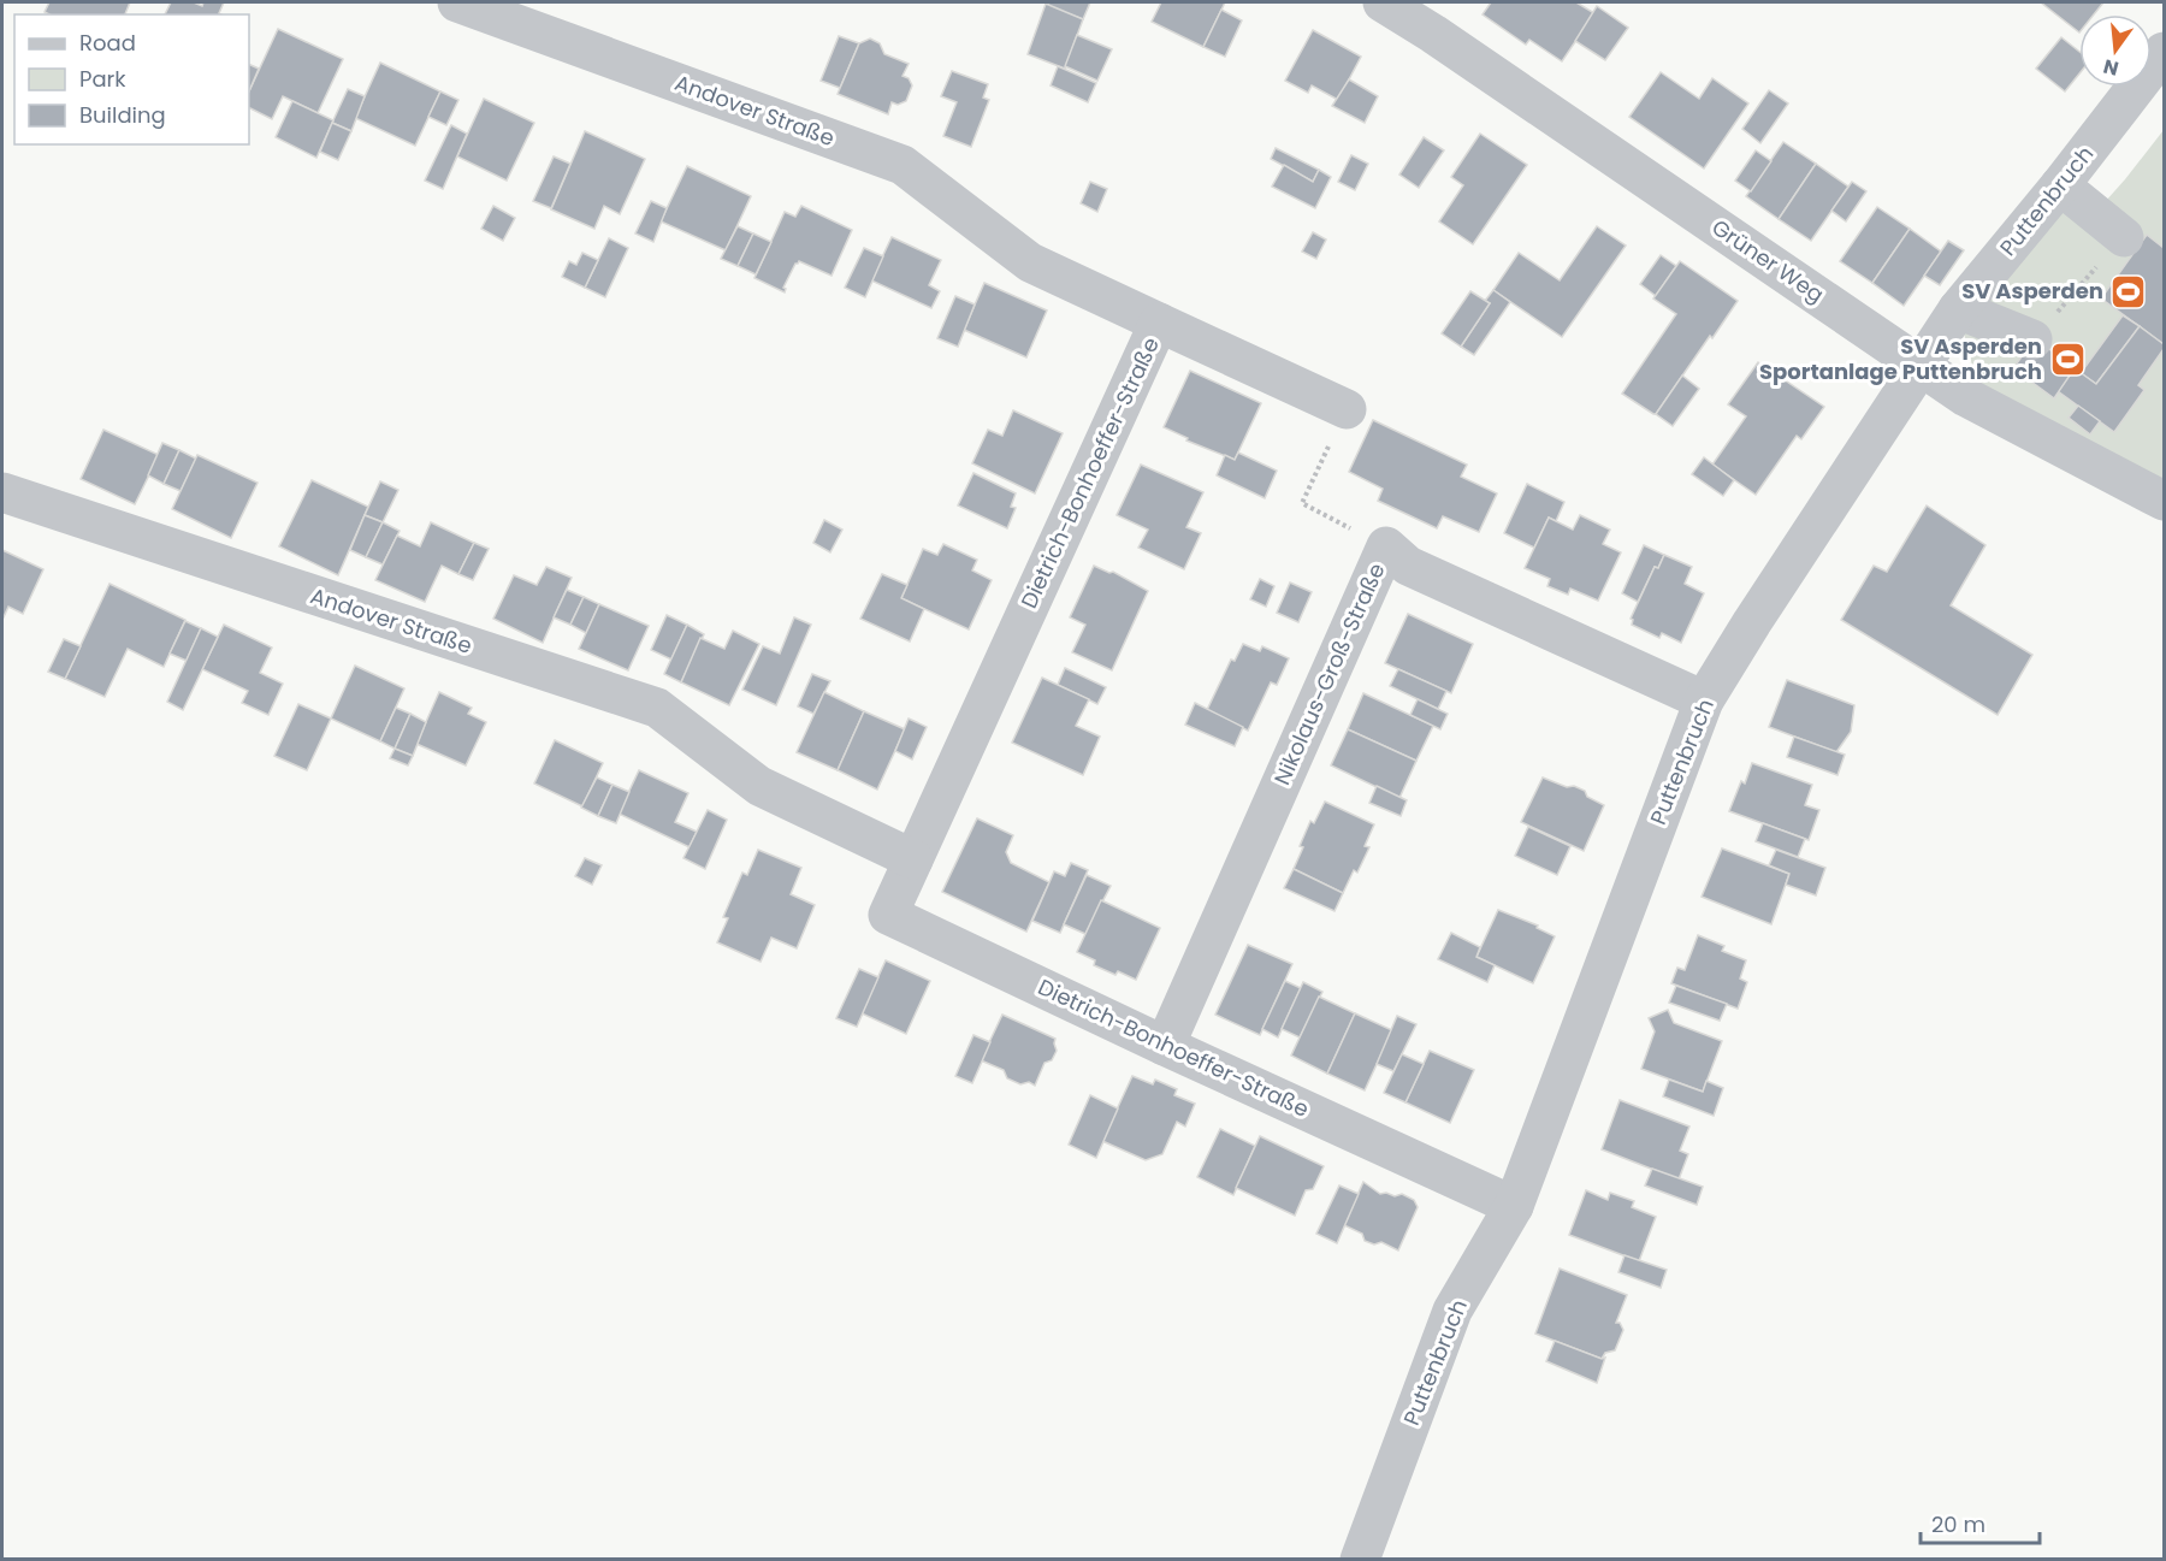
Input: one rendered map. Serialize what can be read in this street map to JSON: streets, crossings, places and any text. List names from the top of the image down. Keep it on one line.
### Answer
{"streets":{"street":["Andover Straße","Puttenbruch","Grüner Weg","Dietrich-Bonhoeffer-Straße","Nikolaus-Groß-Straße"]},"crossings":[["Andover Straße","Dietrich-Bonhoeffer-Straße"],["Puttenbruch","Grüner Weg"],["Puttenbruch","Dietrich-Bonhoeffer-Straße"],["Puttenbruch","Nikolaus-Groß-Straße"],["Dietrich-Bonhoeffer-Straße","Nikolaus-Groß-Straße"]],"places":{"sports":["SV Asperden","SV Asperden Sportanlage Puttenbruch"]},"legend":["Road","Park","Building"],"scale_bar":"20 m","north":"bottom"}
